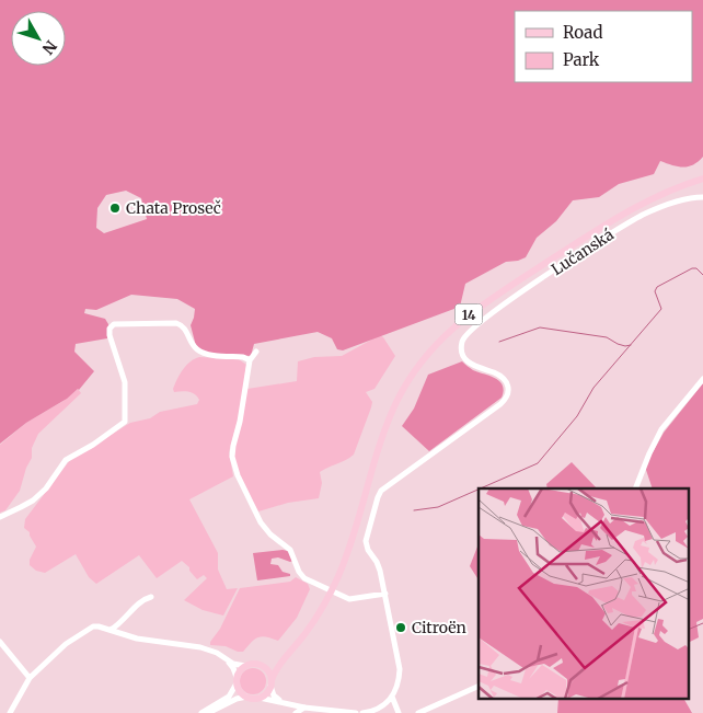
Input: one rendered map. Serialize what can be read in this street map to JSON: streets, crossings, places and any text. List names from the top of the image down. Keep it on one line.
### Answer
{"streets":{"main road":["14"],"street":["Lučanská"]},"places":["Chata Proseč","Citroën"],"legend":["Road","Park"],"north":"bottom right"}
